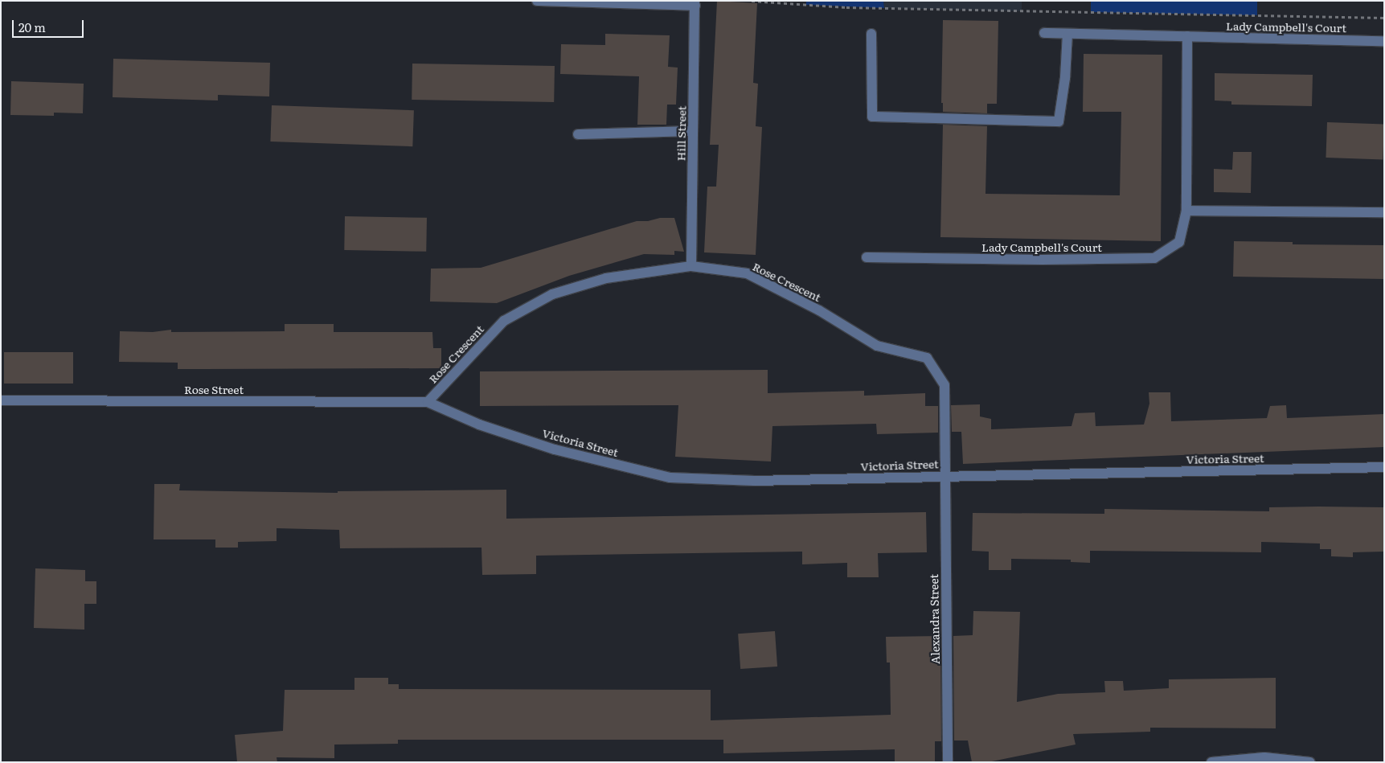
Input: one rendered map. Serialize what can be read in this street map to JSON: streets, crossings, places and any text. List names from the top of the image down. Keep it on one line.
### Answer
{"streets":{"street":["Lady Campbell's Court","Hill Street","Rose Crescent","Rose Street","Victoria Street","Alexandra Street"]},"crossings":[["Hill Street","Rose Crescent"],["Rose Crescent","Rose Street"],["Rose Crescent","Victoria Street"],["Rose Crescent","Alexandra Street"],["Rose Street","Victoria Street"],["Victoria Street","Alexandra Street"]],"scale_bar":"20 m"}
